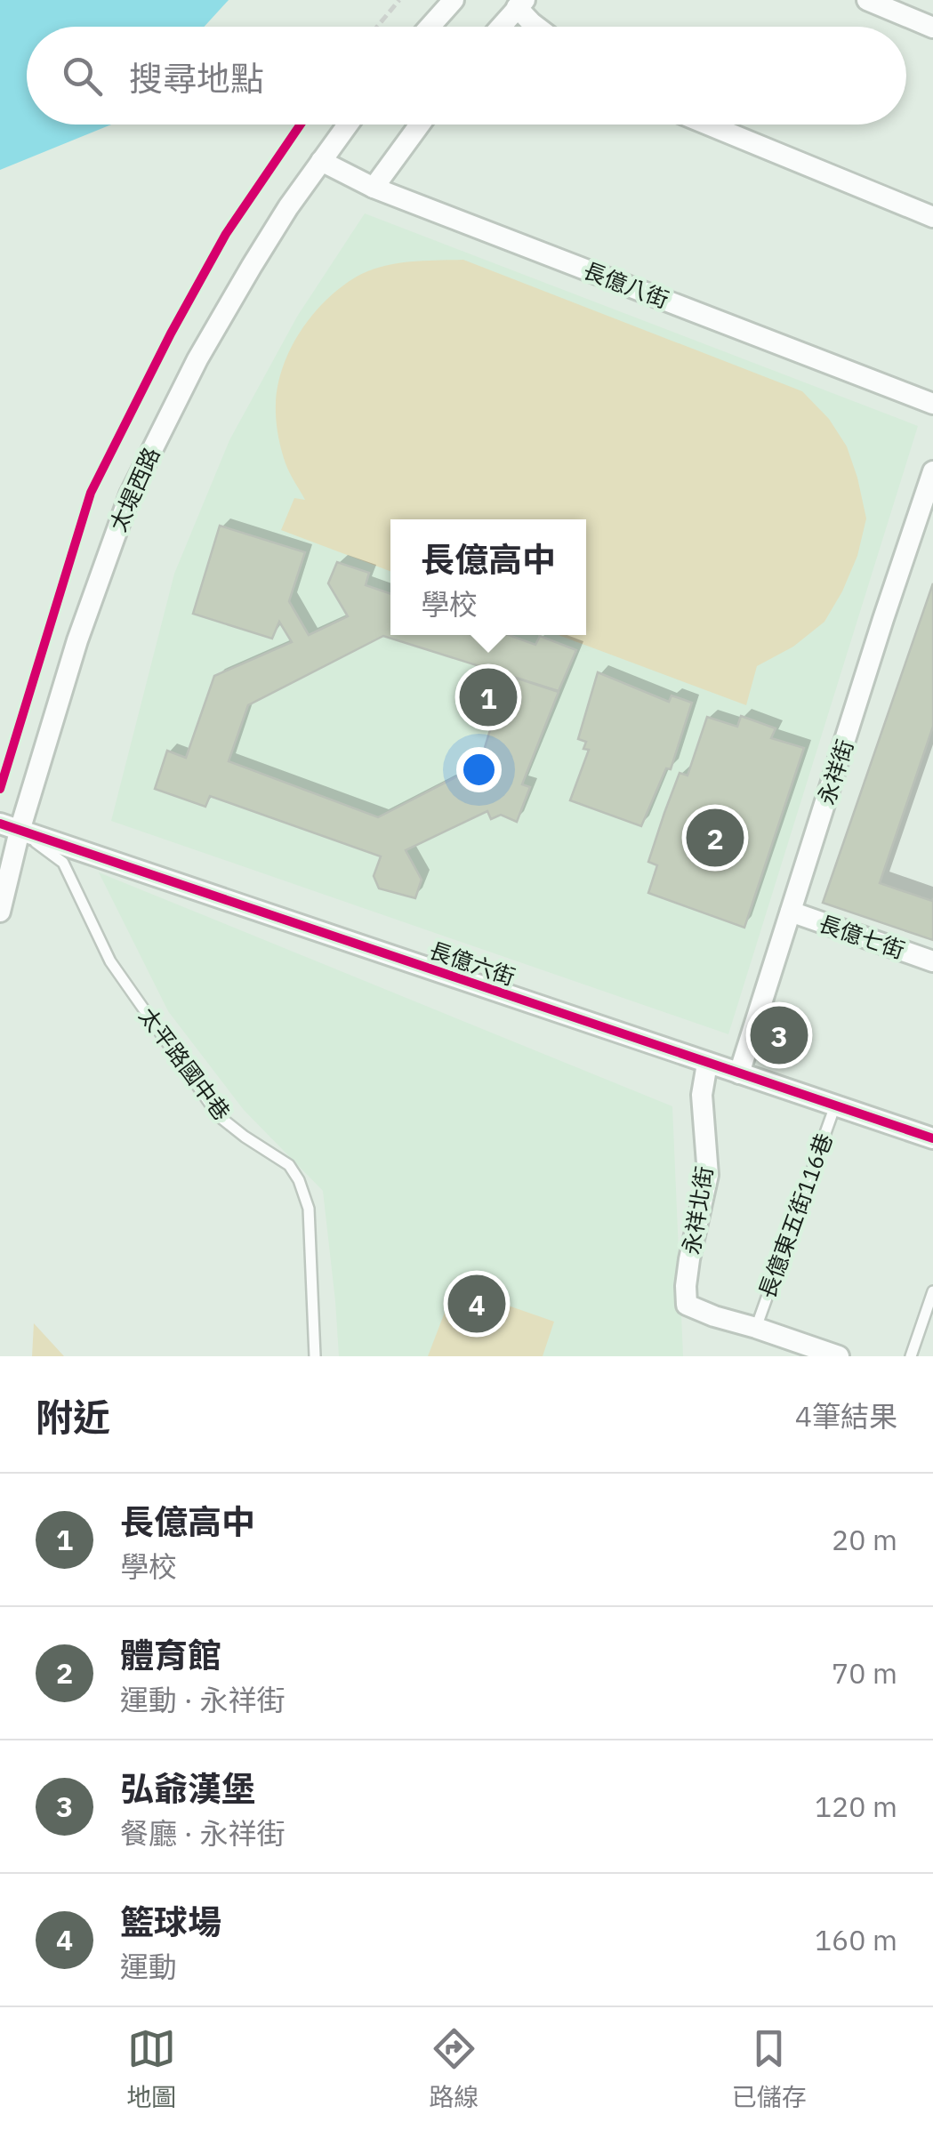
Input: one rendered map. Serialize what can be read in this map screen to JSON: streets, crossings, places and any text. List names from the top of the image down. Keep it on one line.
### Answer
{"streets":{"street":["長億八街","太堤西路","永祥街","長億七街","長億六街","永祥北街"],"lane":["太平路國中巷","長億東五街116巷"]},"crossings":[["長億八街","太堤西路"],["太堤西路","長億六街"],["太堤西路","太平路國中巷"],["永祥街","長億七街"],["永祥街","長億六街"],["長億六街","太平路國中巷"],["長億六街","永祥北街"],["長億六街","長億東五街116巷"],["永祥北街","長億東五街116巷"]],"page":{"search":"搜尋地點","popup":["長億高中","學校"],"pins":["1","2","3","4"],"heading":["附近","4筆結果"],"list":[{"mark":"1","name":"長億高中","note":"學校","value":"20 m"},{"mark":"2","name":"體育館","note":"運動 · 永祥街","value":"70 m"},{"mark":"3","name":"弘爺漢堡","note":"餐廳 · 永祥街","value":"120 m"},{"mark":"4","name":"籃球場","note":"運動","value":"160 m"}],"nav":["地圖","路線","已儲存"]}}
